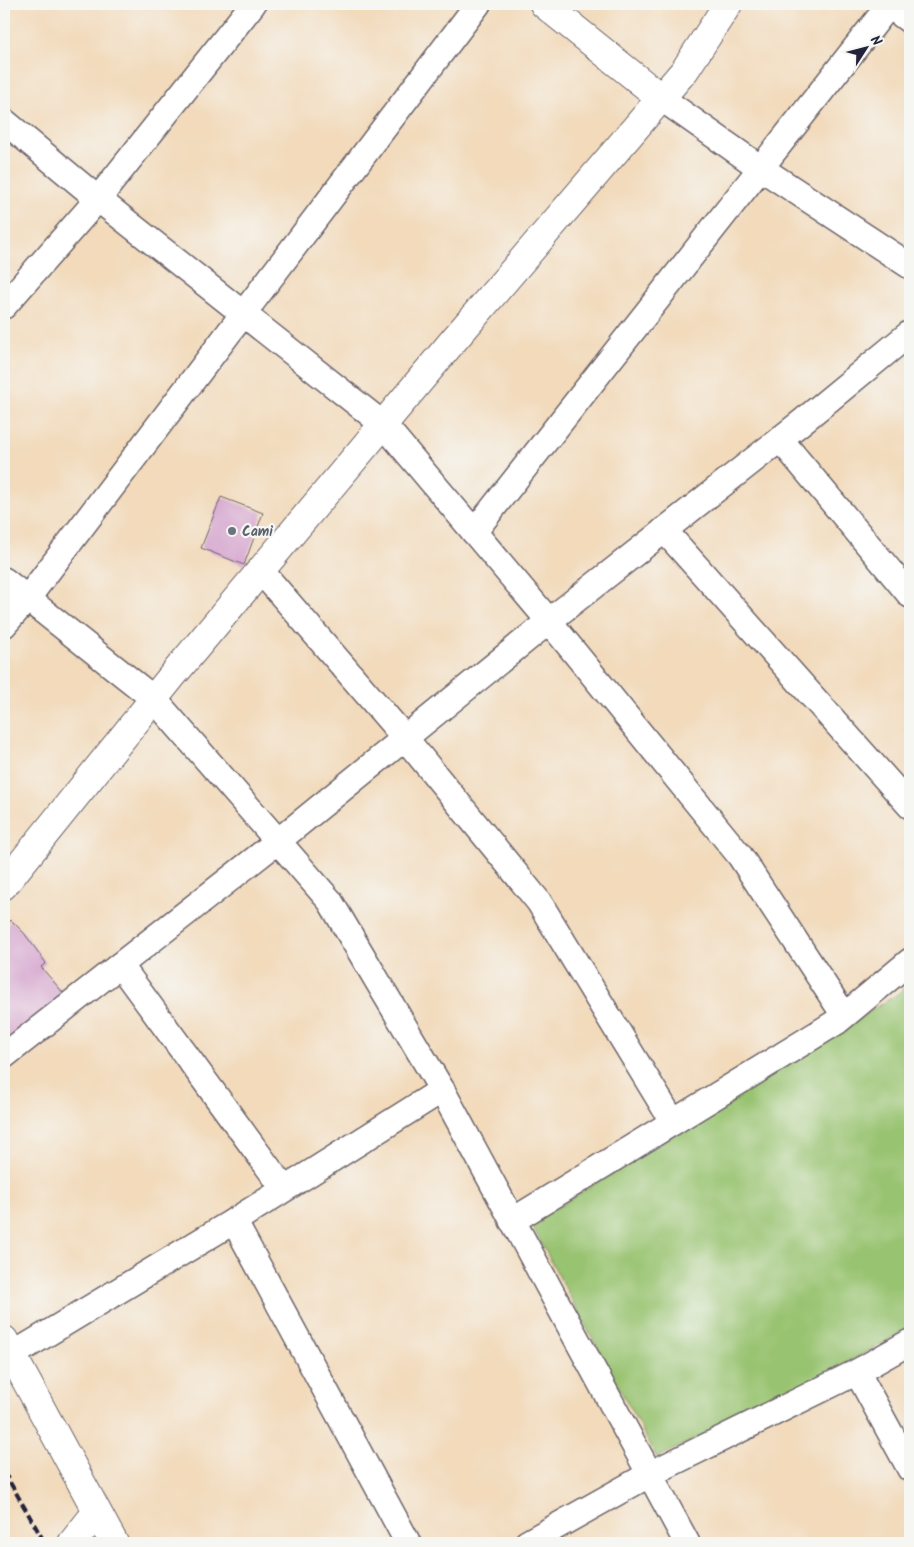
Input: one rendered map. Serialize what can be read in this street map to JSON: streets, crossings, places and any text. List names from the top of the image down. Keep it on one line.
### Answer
{"places":["Cami"],"north":"top right"}
